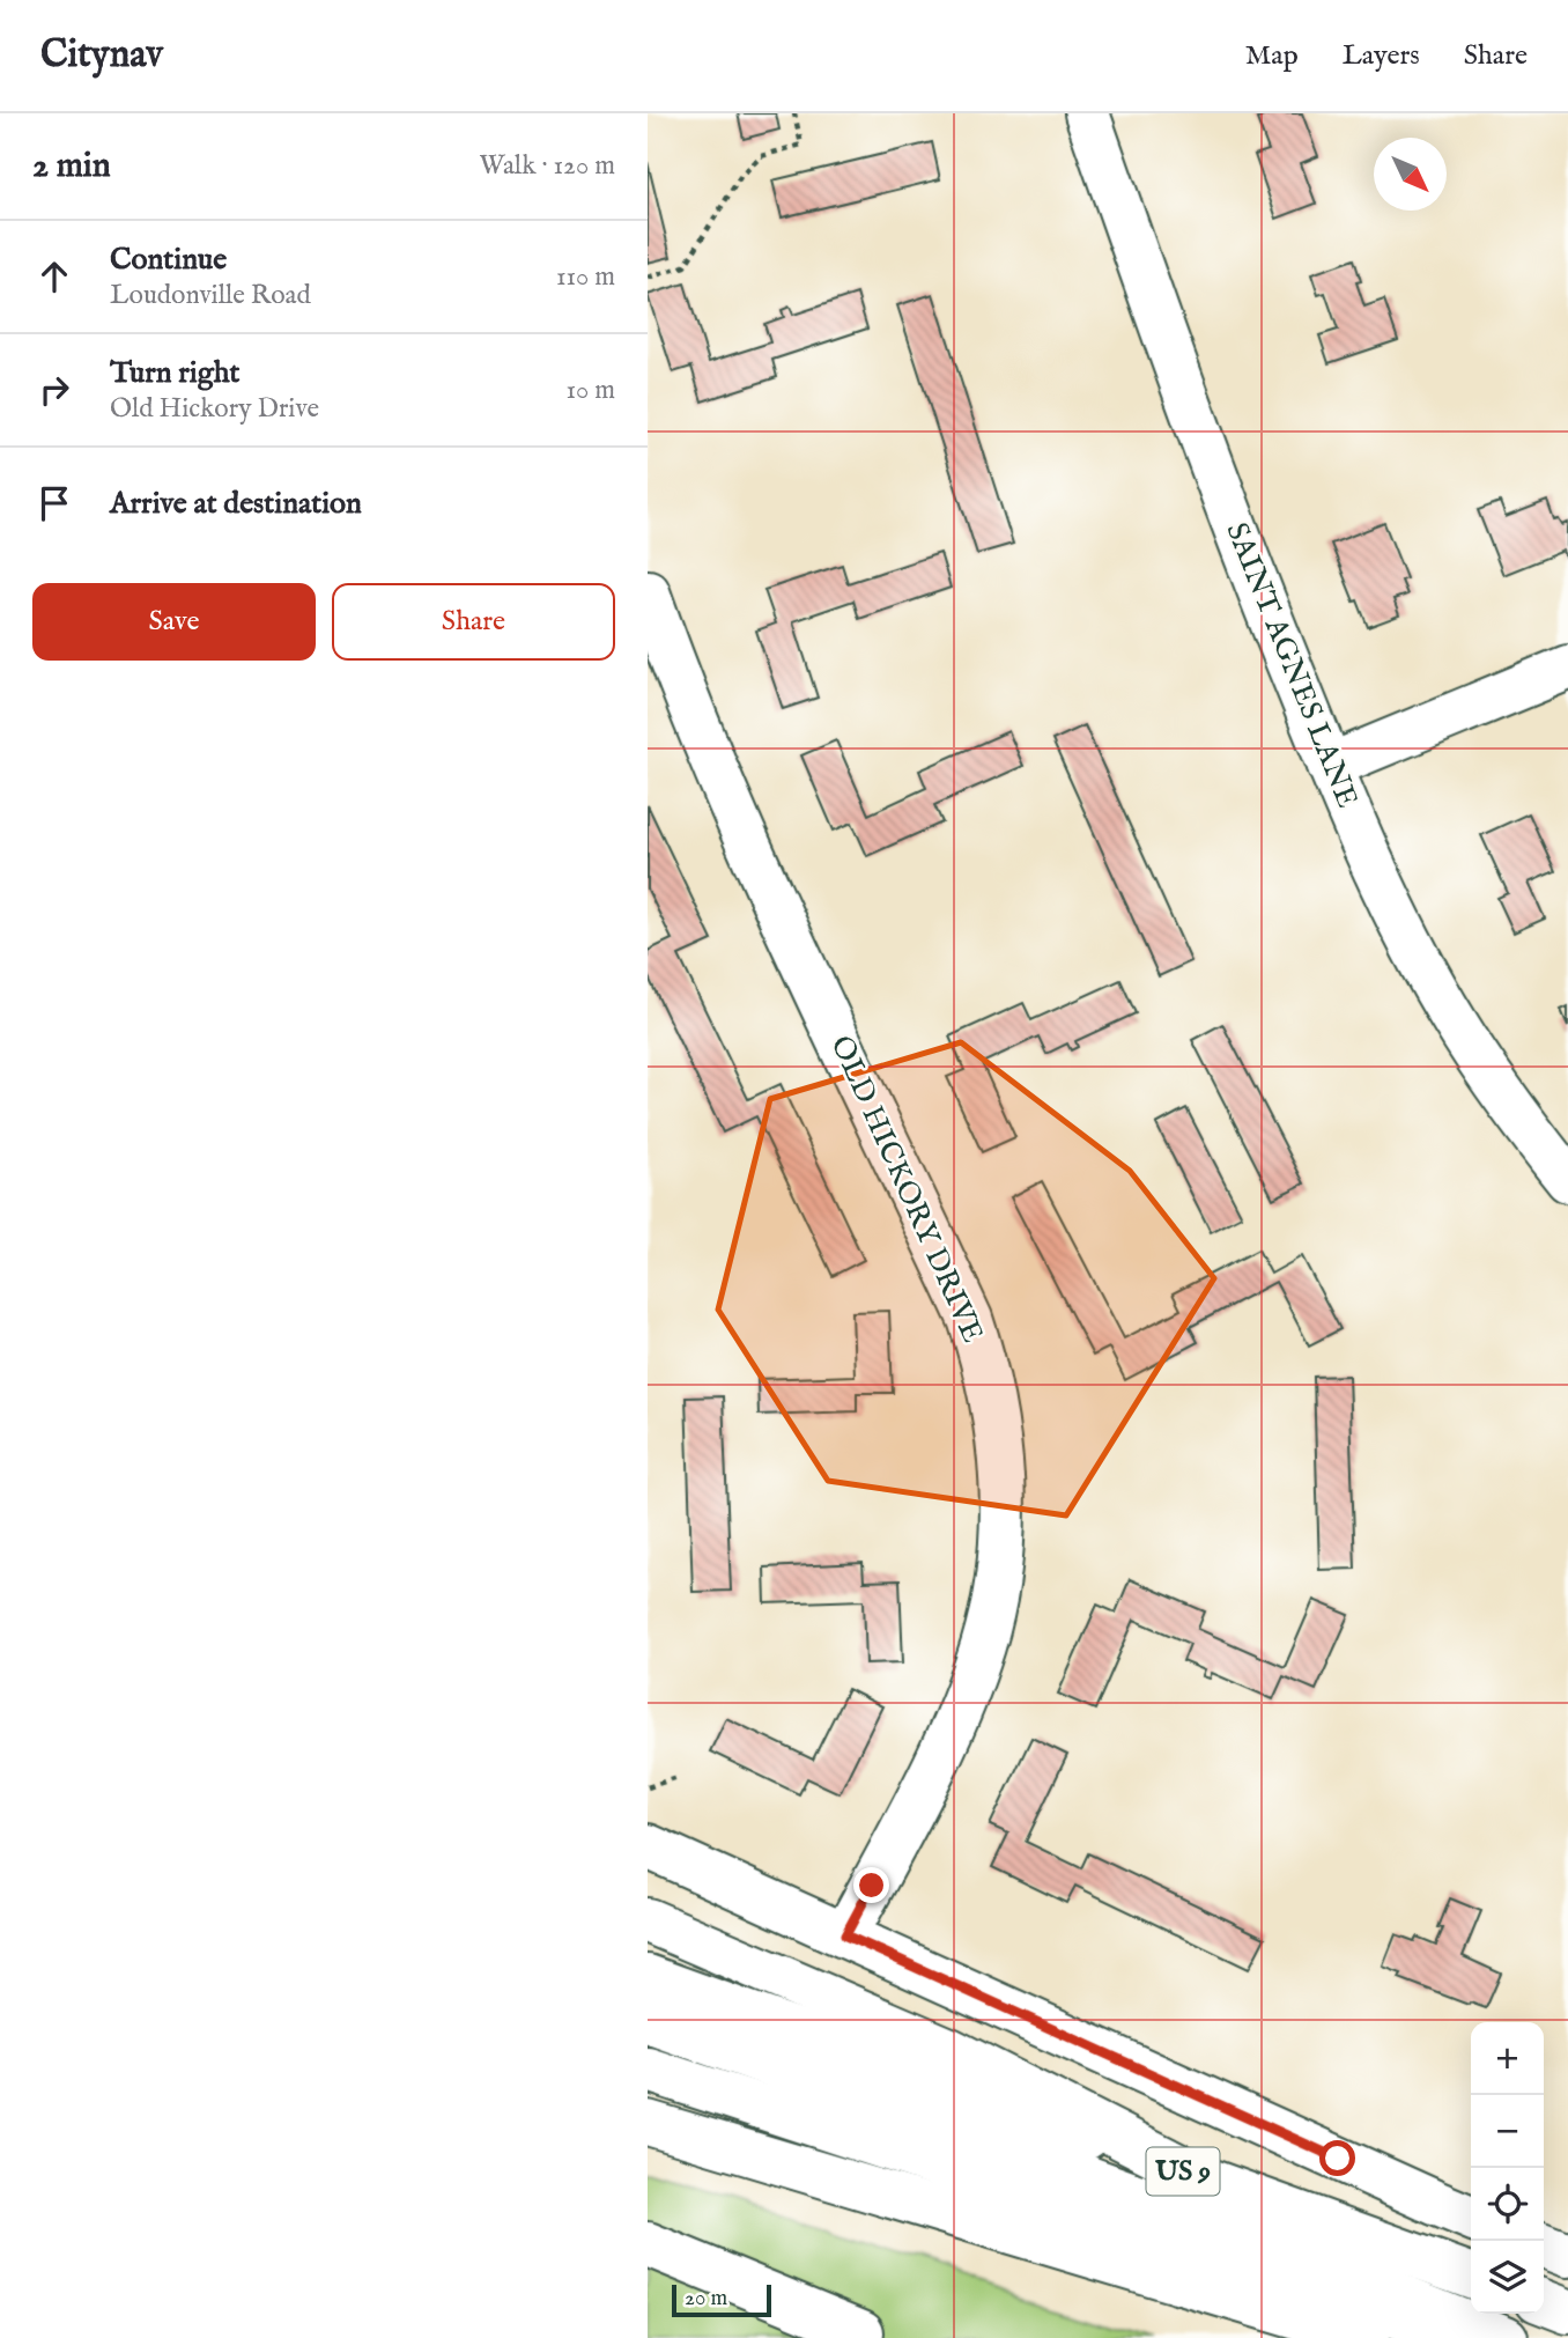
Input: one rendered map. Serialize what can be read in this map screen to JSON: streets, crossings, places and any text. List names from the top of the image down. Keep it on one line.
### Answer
{"streets":{"main road":["SAINT AGNES LANE","OLD HICKORY DRIVE","US 9"]},"scale_bar":"20 m","north":"bottom right","page":{"header":"Citynav","nav":["Map","Layers","Share"],"heading":["2 min","Walk · 120 m"],"list":[["Continue","Loudonville Road","110 m"],["Turn right","Old Hickory Drive","10 m"],"Arrive at destination"],"buttons":["Save","Share"],"map_buttons":["+","−"],"scale":"20 m"}}
